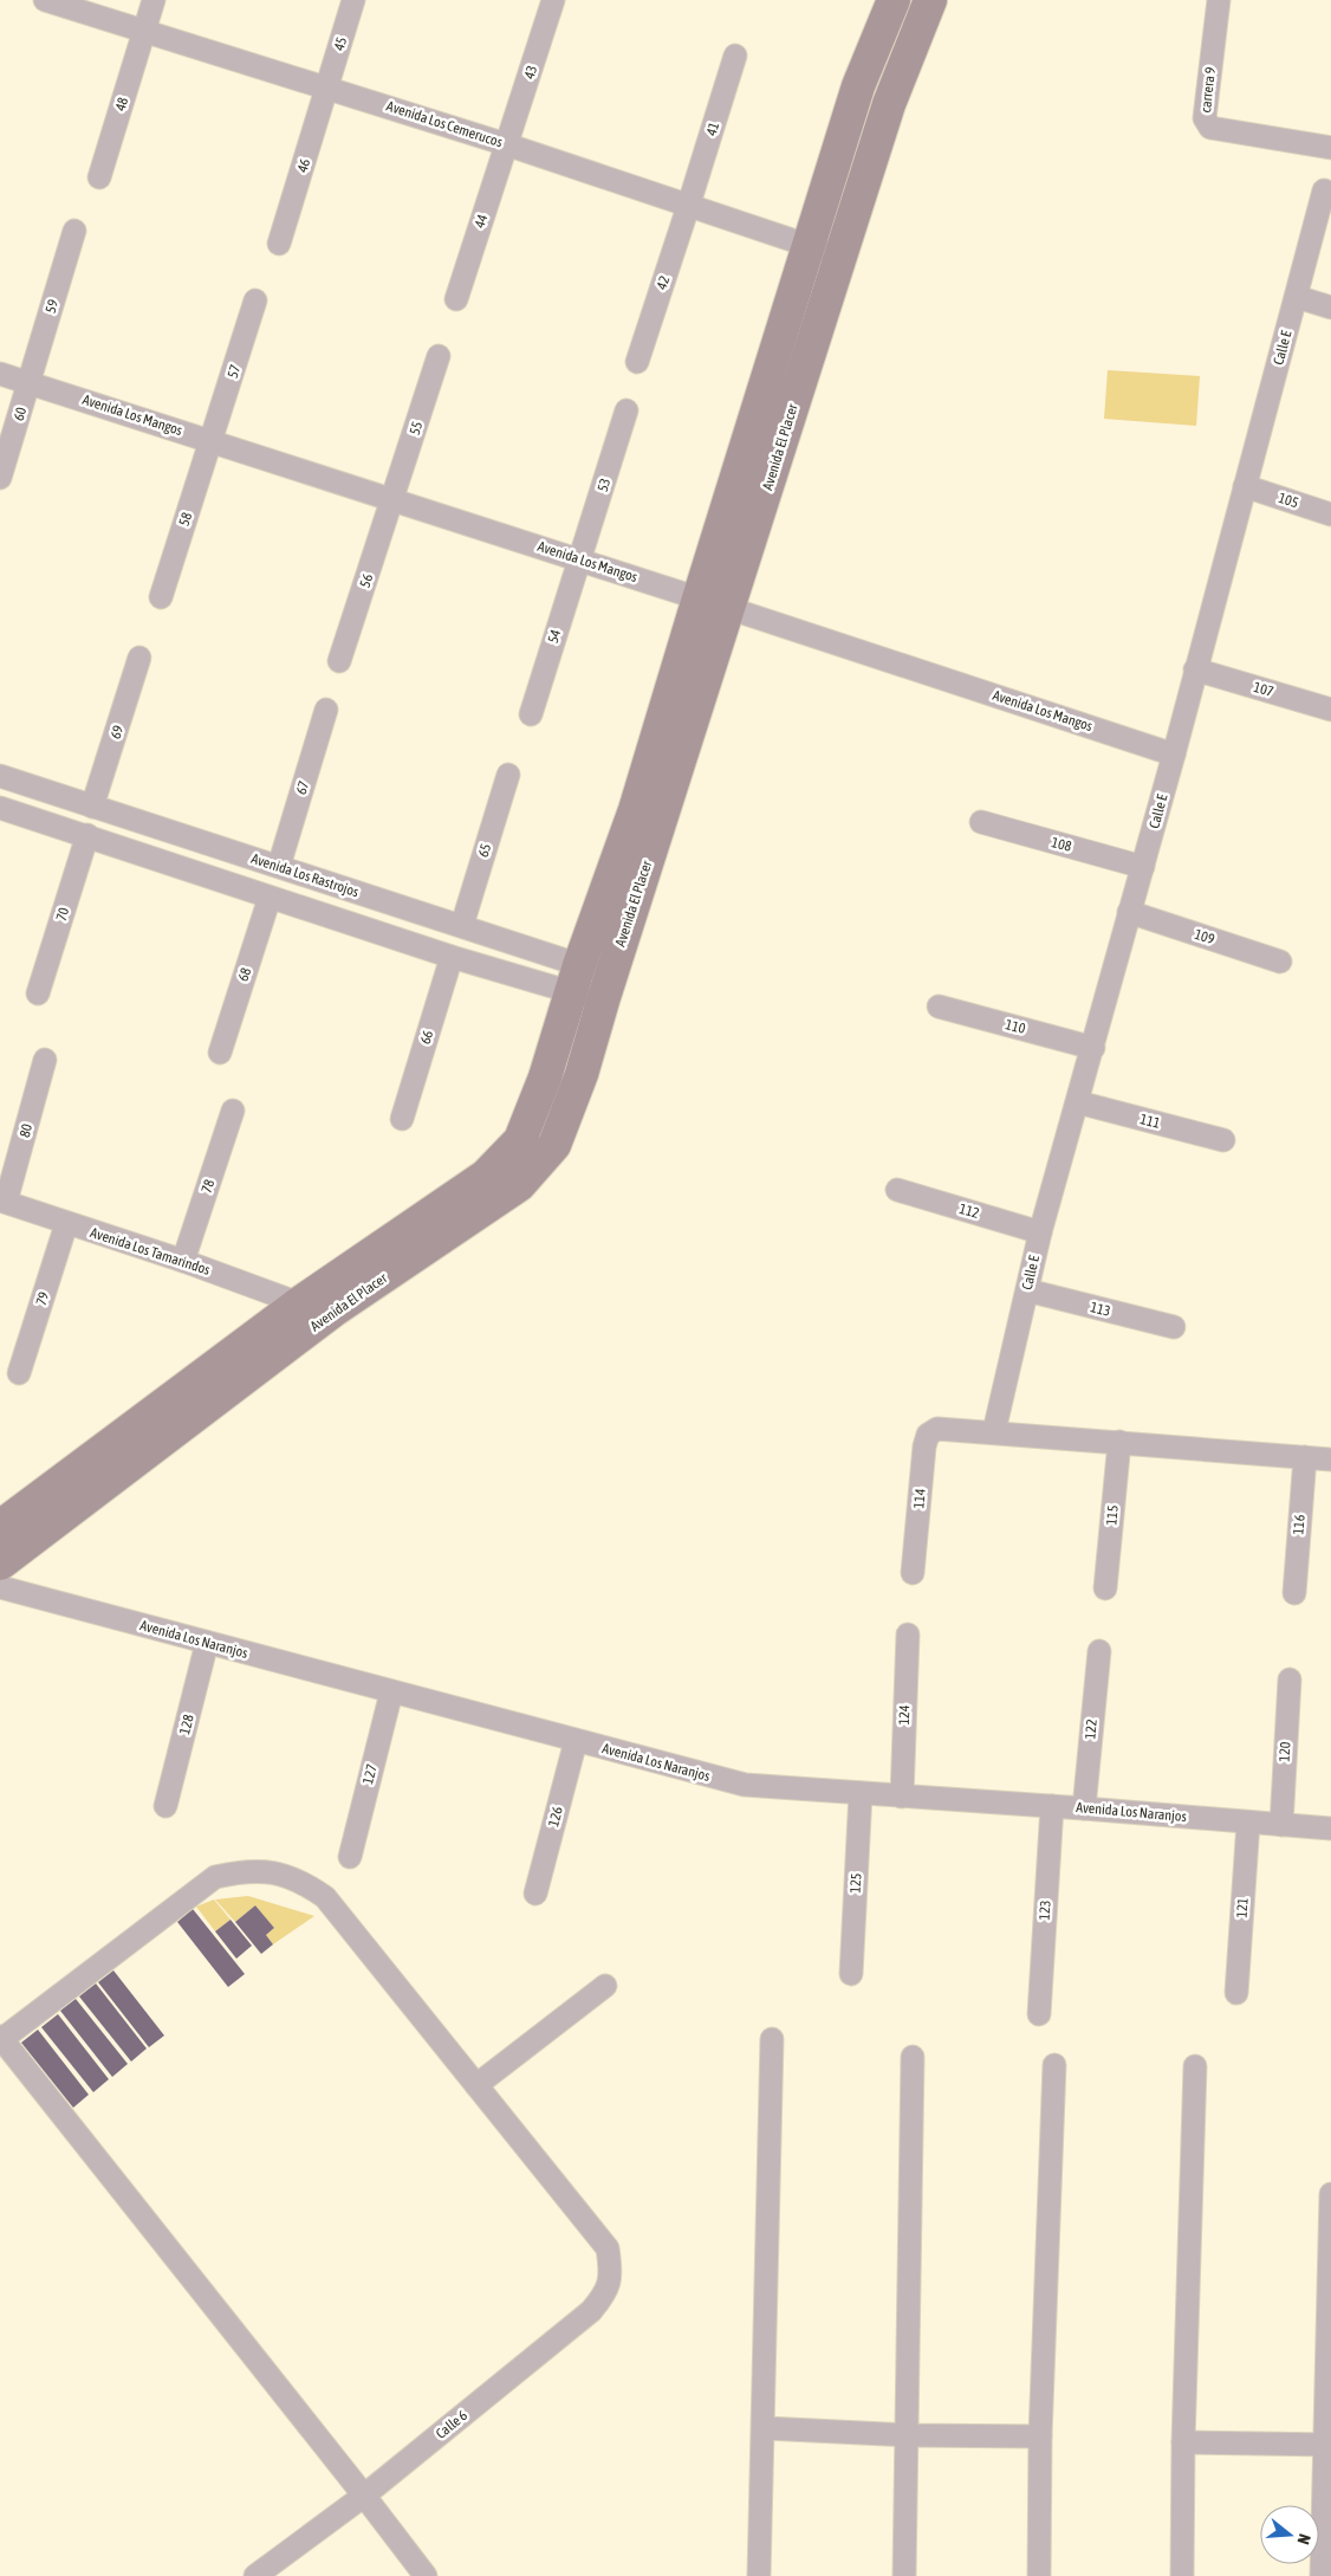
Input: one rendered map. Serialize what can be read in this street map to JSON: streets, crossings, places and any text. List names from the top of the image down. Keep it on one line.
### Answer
{"streets":{"street":["45","43","carrera 9","48","Avenida Los Cemerucos","41","46","44","42","59","Calle E","57","60","Avenida Los Mangos","55","Avenida El Placer","53","105","58","56","54","107","69","67","108","65","Avenida Los Rastrojos","70","109","68","110","66","111","80","78","112","Avenida Los Tamarindos","79","113","114","115","116","Avenida Los Naranjos","124","128","122","120","127","126","125","121","123","Calle 6"]},"crossings":[["45","Avenida Los Cemerucos"],["45","46"],["43","Avenida Los Cemerucos"],["43","44"],["48","Avenida Los Cemerucos"],["Avenida Los Cemerucos","41"],["Avenida Los Cemerucos","46"],["Avenida Los Cemerucos","44"],["Avenida Los Cemerucos","42"],["Avenida Los Cemerucos","Avenida El Placer"],["41","42"],["59","60"],["59","Avenida Los Mangos"],["Calle E","Avenida Los Mangos"],["Calle E","105"],["Calle E","107"],["Calle E","108"],["Calle E","109"],["Calle E","110"],["Calle E","111"],["Calle E","112"],["Calle E","113"],["Calle E","114"],["57","Avenida Los Mangos"],["57","58"],["60","Avenida Los Mangos"],["Avenida Los Mangos","55"],["Avenida Los Mangos","Avenida El Placer"],["Avenida Los Mangos","53"],["Avenida Los Mangos","58"],["Avenida Los Mangos","56"],["Avenida Los Mangos","54"],["55","56"],["Avenida El Placer","Avenida Los Rastrojos"],["Avenida El Placer","Avenida Los Tamarindos"],["53","54"],["69","Avenida Los Rastrojos"],["67","Avenida Los Rastrojos"],["65","Avenida Los Rastrojos"],["Avenida Los Rastrojos","70"],["Avenida Los Rastrojos","68"],["Avenida Los Rastrojos","66"],["80","Avenida Los Tamarindos"],["78","Avenida Los Tamarindos"],["Avenida Los Tamarindos","79"],["Avenida Los Naranjos","124"],["Avenida Los Naranjos","128"],["Avenida Los Naranjos","122"],["Avenida Los Naranjos","120"],["Avenida Los Naranjos","127"],["Avenida Los Naranjos","126"],["Avenida Los Naranjos","125"],["Avenida Los Naranjos","121"],["Avenida Los Naranjos","123"]],"north":"right"}
